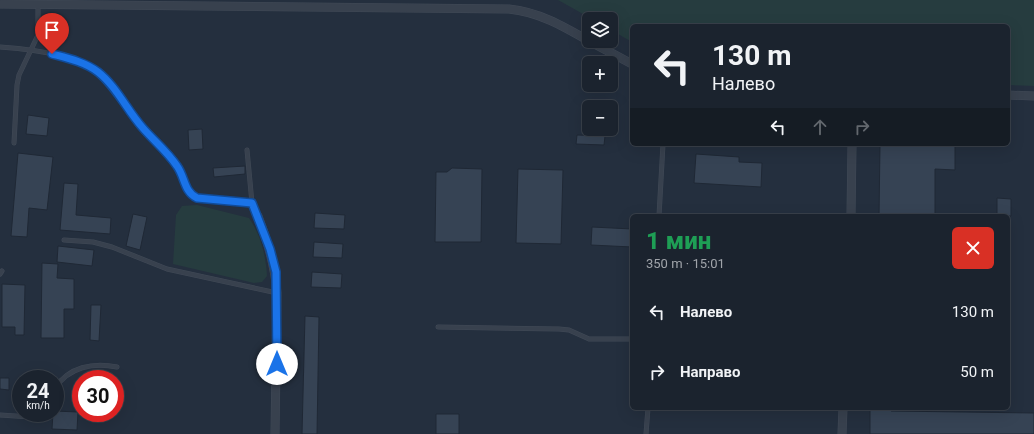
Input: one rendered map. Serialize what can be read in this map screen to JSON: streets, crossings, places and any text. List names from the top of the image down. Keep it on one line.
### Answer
{"page":{"map_buttons":["+","−"],"turn":["130 m","Налево"],"heading":["1 мин","350 m · 15:01"],"list":[{"name":"Налево","value":"130 m"},{"name":"Направо","value":"50 m"}],"speed":"24 km/h","limit":"30"}}
